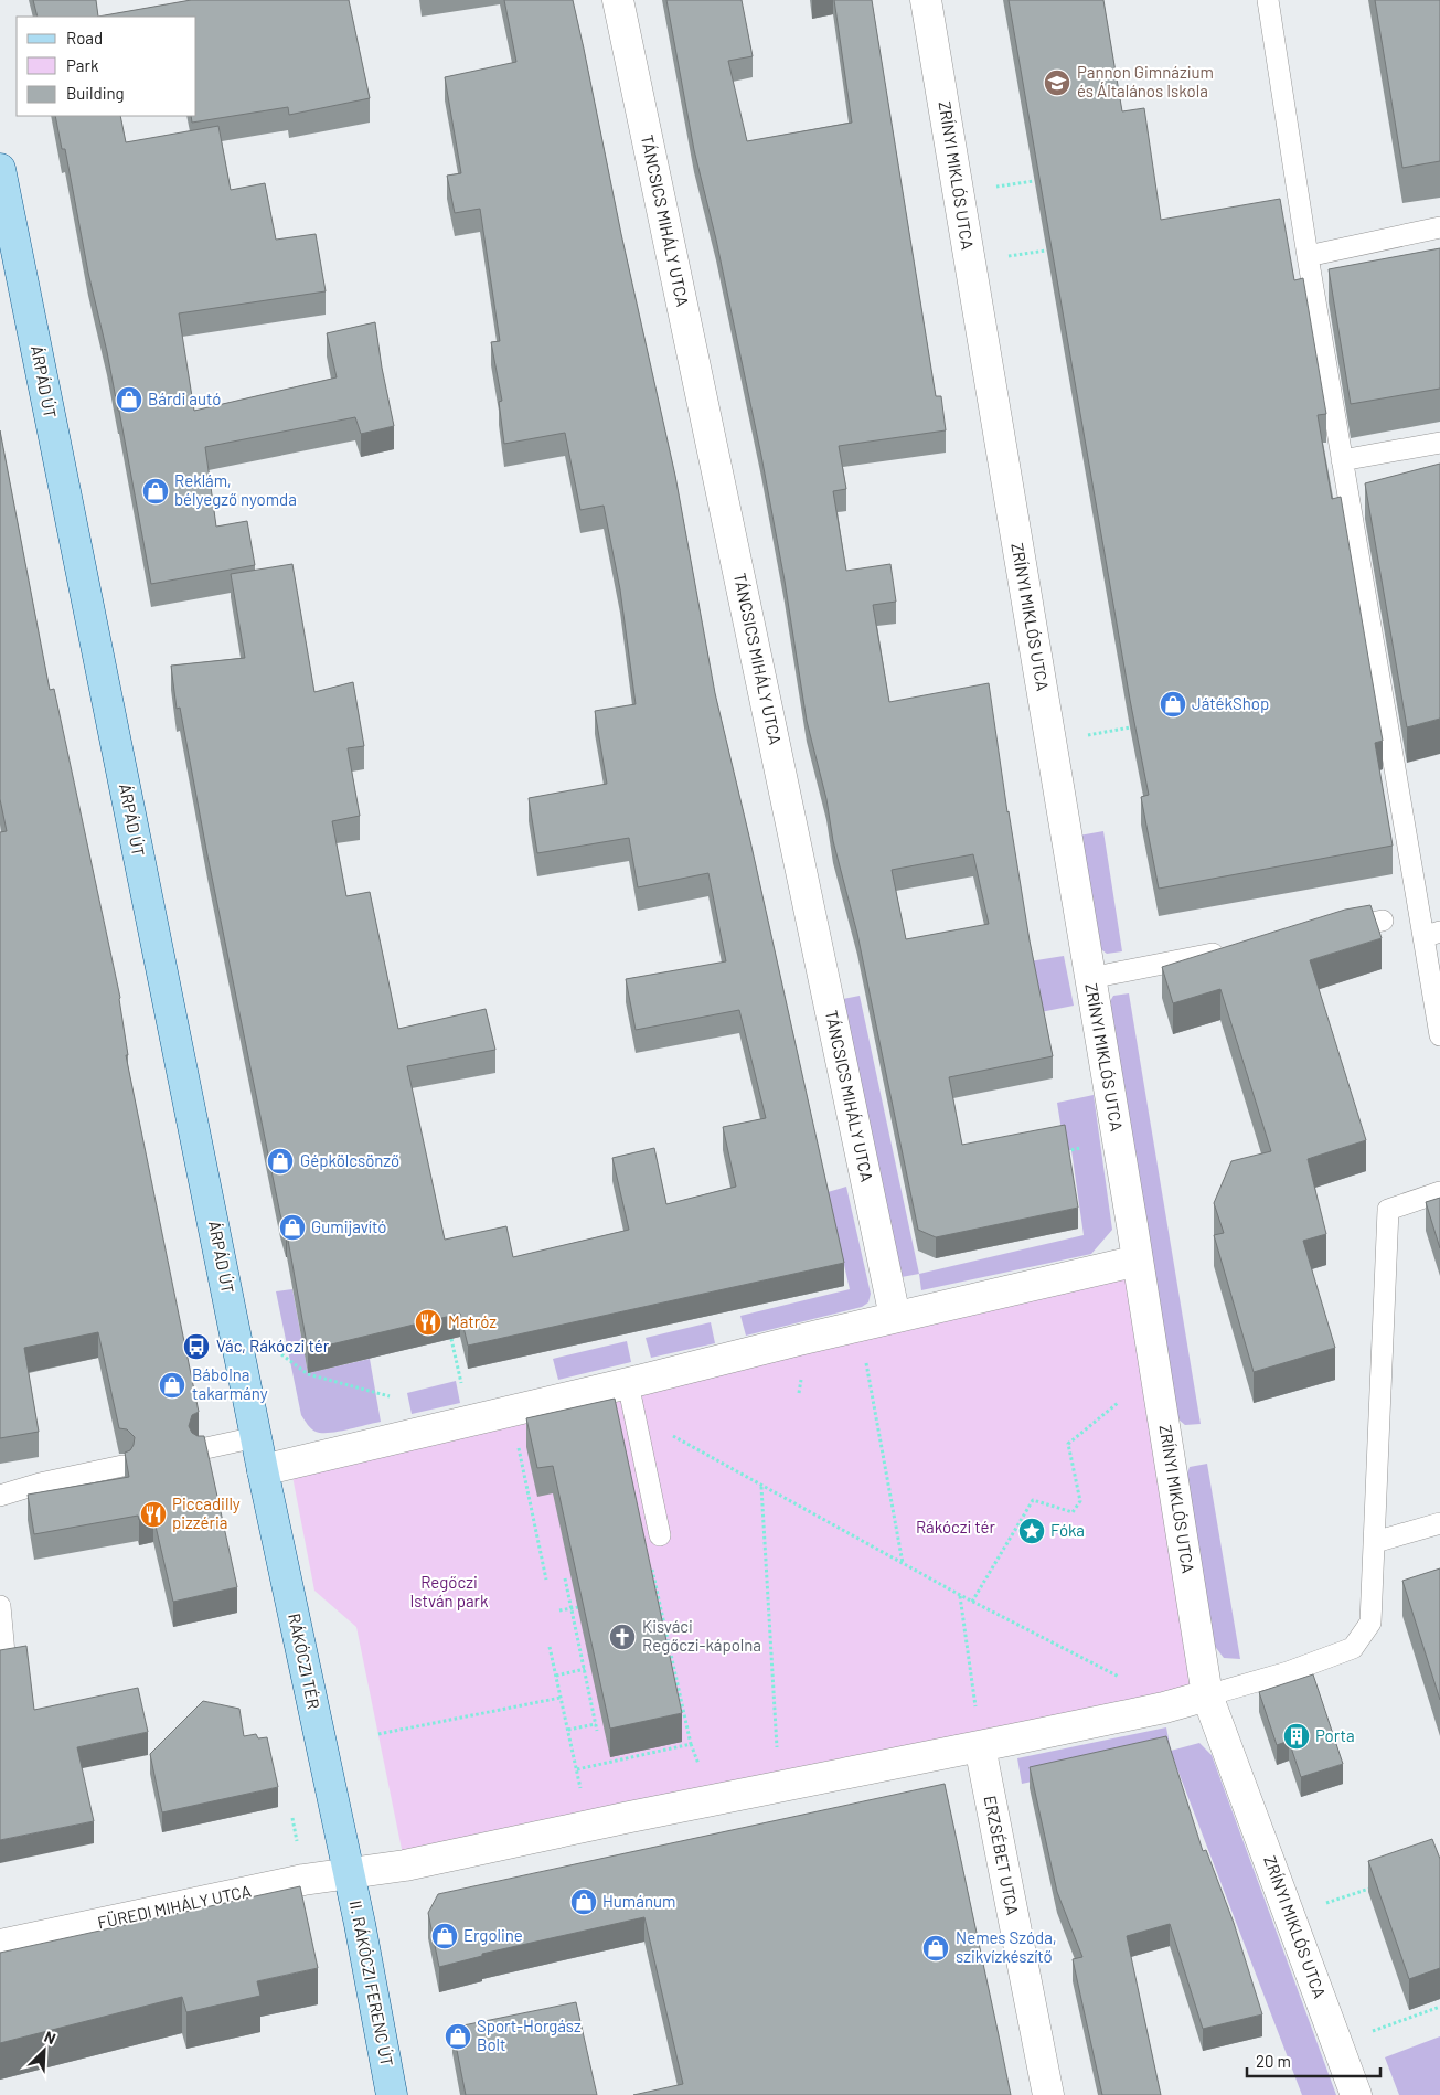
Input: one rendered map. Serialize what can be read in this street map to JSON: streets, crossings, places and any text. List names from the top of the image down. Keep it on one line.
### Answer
{"streets":{"main road":["ÁRPÁD ÚT","RÁKÓCZI TÉR","II. RÁKÓCZI FERENC ÚT"],"street":["ZRÍNYI MIKLÓS UTCA","TÁNCSICS MIHÁLY UTCA","ERZSÉBET UTCA","FÜREDI MIHÁLY UTCA"]},"crossings":[["ÁRPÁD ÚT","RÁKÓCZI TÉR"],["RÁKÓCZI TÉR","FÜREDI MIHÁLY UTCA"],["RÁKÓCZI TÉR","II. RÁKÓCZI FERENC ÚT"],["FÜREDI MIHÁLY UTCA","II. RÁKÓCZI FERENC ÚT"]],"parks":["Rákóczi tér","Regőczi István park"],"places":{"school or university":["Pannon Gimnázium és Általános Iskola"],"shop":["Bárdi autó","Reklám, bélyegző nyomda","JátékShop","Gépkölcsönző","Gumijavító","Bábolna takarmány","Humánum","Ergoline","Nemes Szóda, szikvízkészítő","Sport-Horgász Bolt"],"restaurant":["Matróz","Piccadilly pizzéria"],"bus stop":["Vác, Rákóczi tér"],"place":["Fóka"],"church":["Kisváci Regőczi-kápolna"],"building":["Porta"]},"legend":["Road","Park","Building"],"scale_bar":"20 m","north":"top right"}
